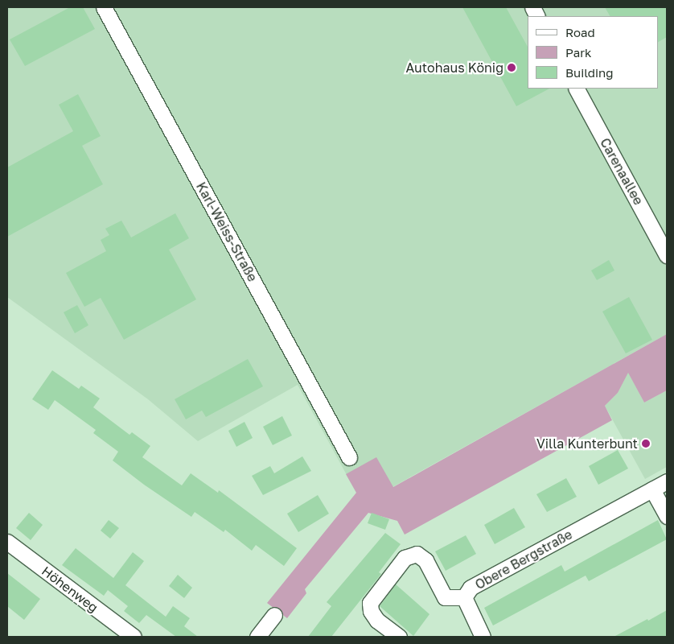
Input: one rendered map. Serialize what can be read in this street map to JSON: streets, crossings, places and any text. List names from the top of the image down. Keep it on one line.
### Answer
{"streets":{"street":["Carenaallee","Karl-Weiss-Straße","Obere Bergstraße","Höhenweg"]},"places":["Autohaus König","Villa Kunterbunt"],"legend":["Road","Park","Building"]}
